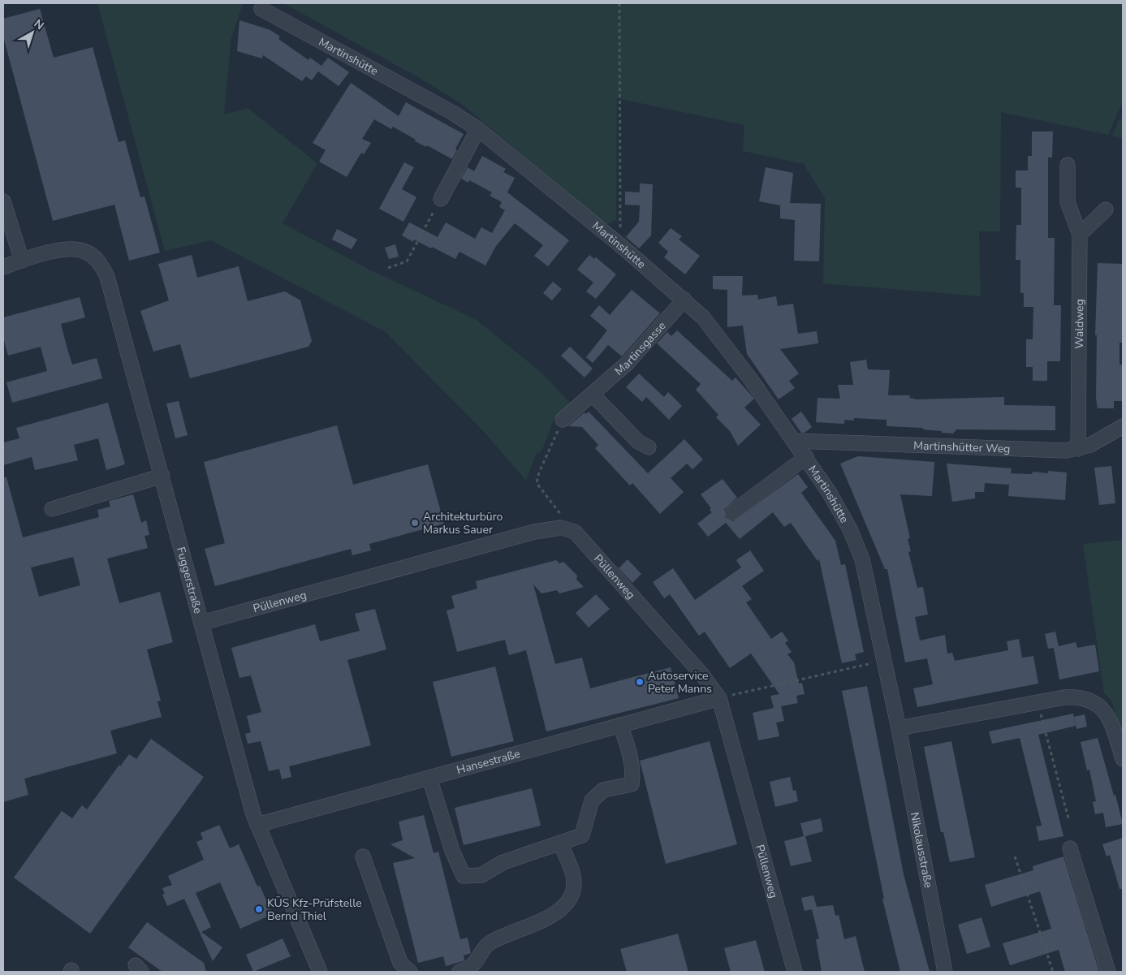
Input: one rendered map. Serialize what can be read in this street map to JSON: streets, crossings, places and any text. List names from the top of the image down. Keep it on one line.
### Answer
{"streets":{"street":["Martinshütte","Waldweg","Martinsgasse","Martinshütter Weg","Püllenweg","Fuggerstraße","Hansestraße","Nikolausstraße"]},"crossings":[["Martinshütte","Martinsgasse"],["Martinshütte","Martinshütter Weg"],["Martinshütte","Nikolausstraße"],["Waldweg","Martinshütter Weg"],["Püllenweg","Fuggerstraße"],["Püllenweg","Hansestraße"],["Fuggerstraße","Hansestraße"]],"places":["Architekturbüro Markus Sauer","Autoservice Peter Manns","KÜS Kfz-Prüfstelle Bernd Thiel"],"north":"top right"}
